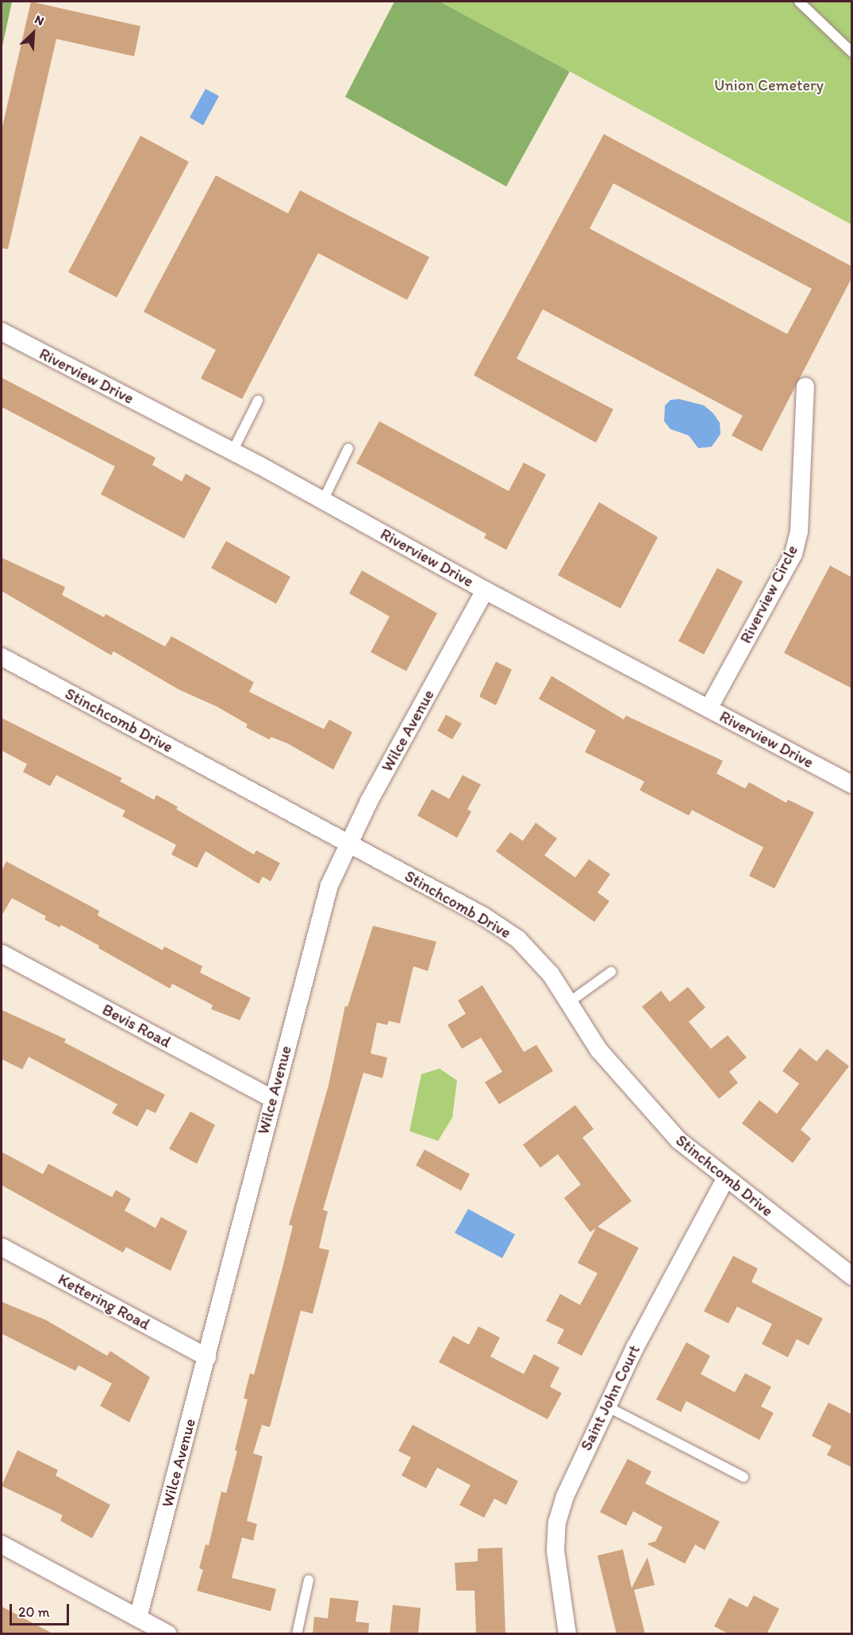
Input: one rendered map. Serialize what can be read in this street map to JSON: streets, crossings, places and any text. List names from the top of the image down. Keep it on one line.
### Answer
{"streets":{"street":["Riverview Drive","Riverview Circle","Stinchcomb Drive","Wilce Avenue","Bevis Road","Kettering Road","Saint John Court"]},"crossings":[["Riverview Drive","Riverview Circle"],["Riverview Drive","Wilce Avenue"],["Stinchcomb Drive","Wilce Avenue"],["Stinchcomb Drive","Saint John Court"],["Wilce Avenue","Bevis Road"],["Wilce Avenue","Kettering Road"]],"parks":["Union Cemetery"],"scale_bar":"20 m","north":"top right"}
